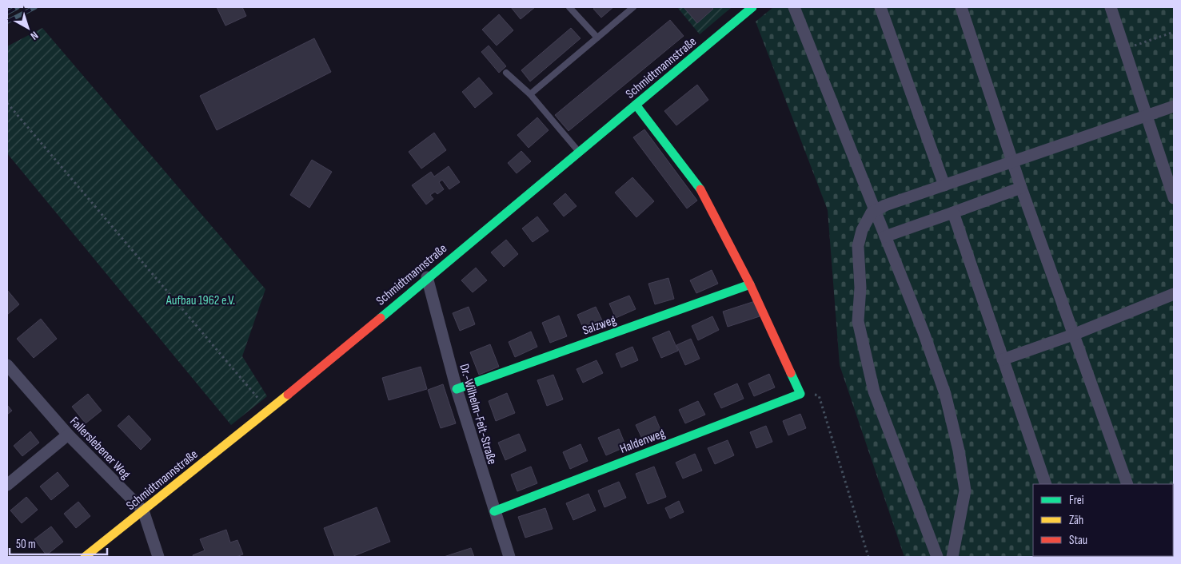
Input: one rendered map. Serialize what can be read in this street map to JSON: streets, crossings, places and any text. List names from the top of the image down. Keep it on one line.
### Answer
{"streets":{"street":["Schmidtmannstraße","Salzweg","Dr.-Wilhelm-Feit-Straße","Haldenweg","Fallerslebener Weg"]},"crossings":[["Schmidtmannstraße","Dr.-Wilhelm-Feit-Straße"],["Schmidtmannstraße","Fallerslebener Weg"],["Salzweg","Dr.-Wilhelm-Feit-Straße"],["Dr.-Wilhelm-Feit-Straße","Haldenweg"]],"parks":["Aufbau 1962 e.V."],"legend":["Frei","Zäh","Stau"],"scale_bar":"50 m","north":"bottom right"}
